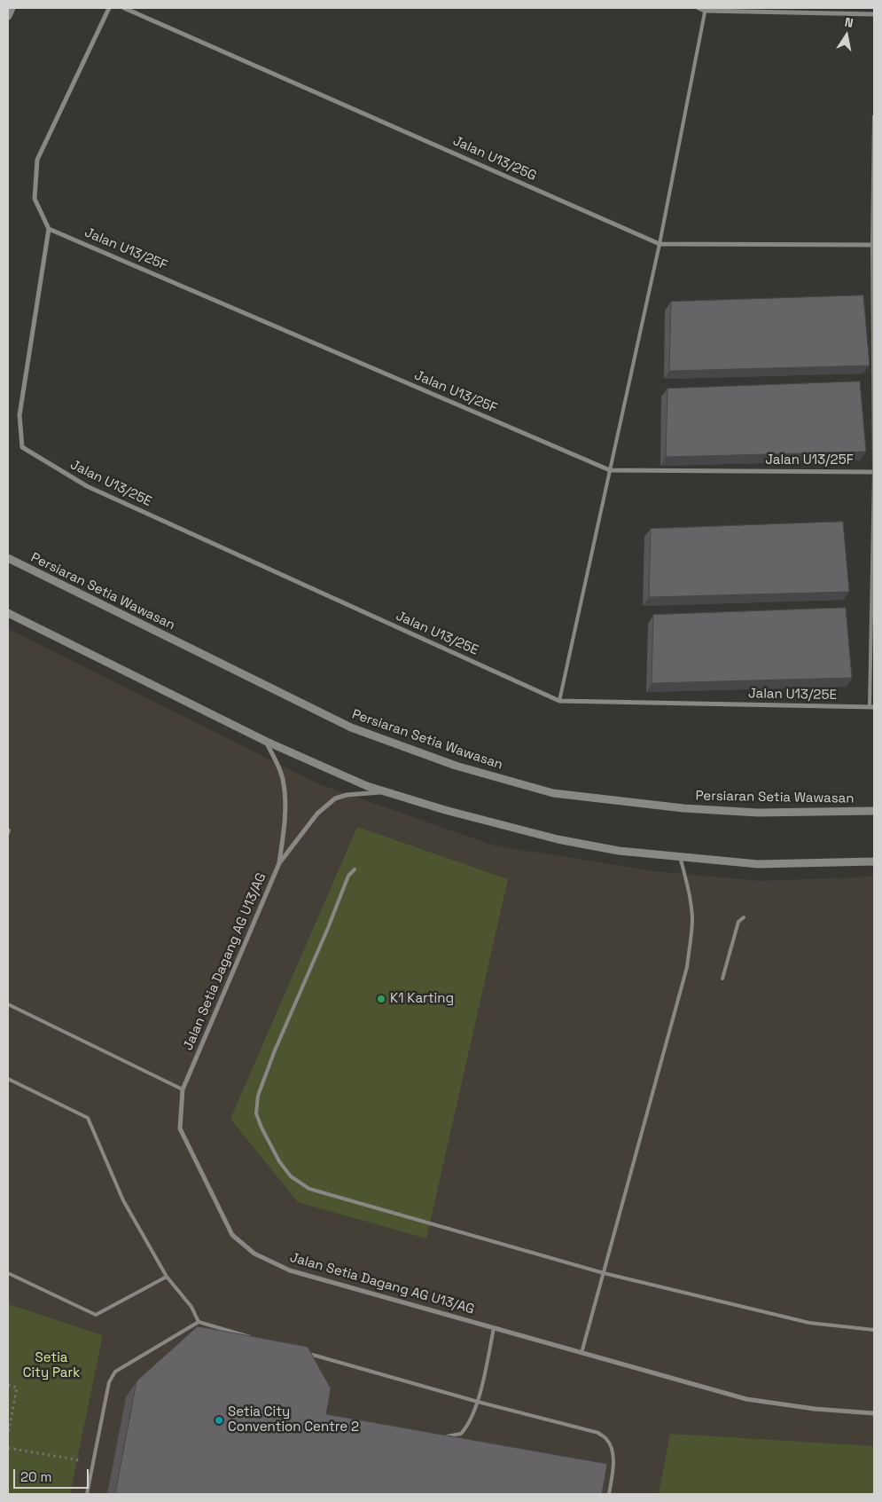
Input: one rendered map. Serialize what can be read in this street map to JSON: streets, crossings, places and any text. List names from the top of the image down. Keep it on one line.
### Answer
{"streets":{"street":["Jalan U13/25G","Jalan U13/25F","Jalan U13/25E","Persiaran Setia Wawasan","Jalan Setia Dagang AG U13/AG"]},"crossings":[["Jalan U13/25F","Jalan U13/25E"]],"parks":["Setia City Park"],"places":["K1 Karting","Setia City Convention Centre 2"],"scale_bar":"20 m","north":"top"}
